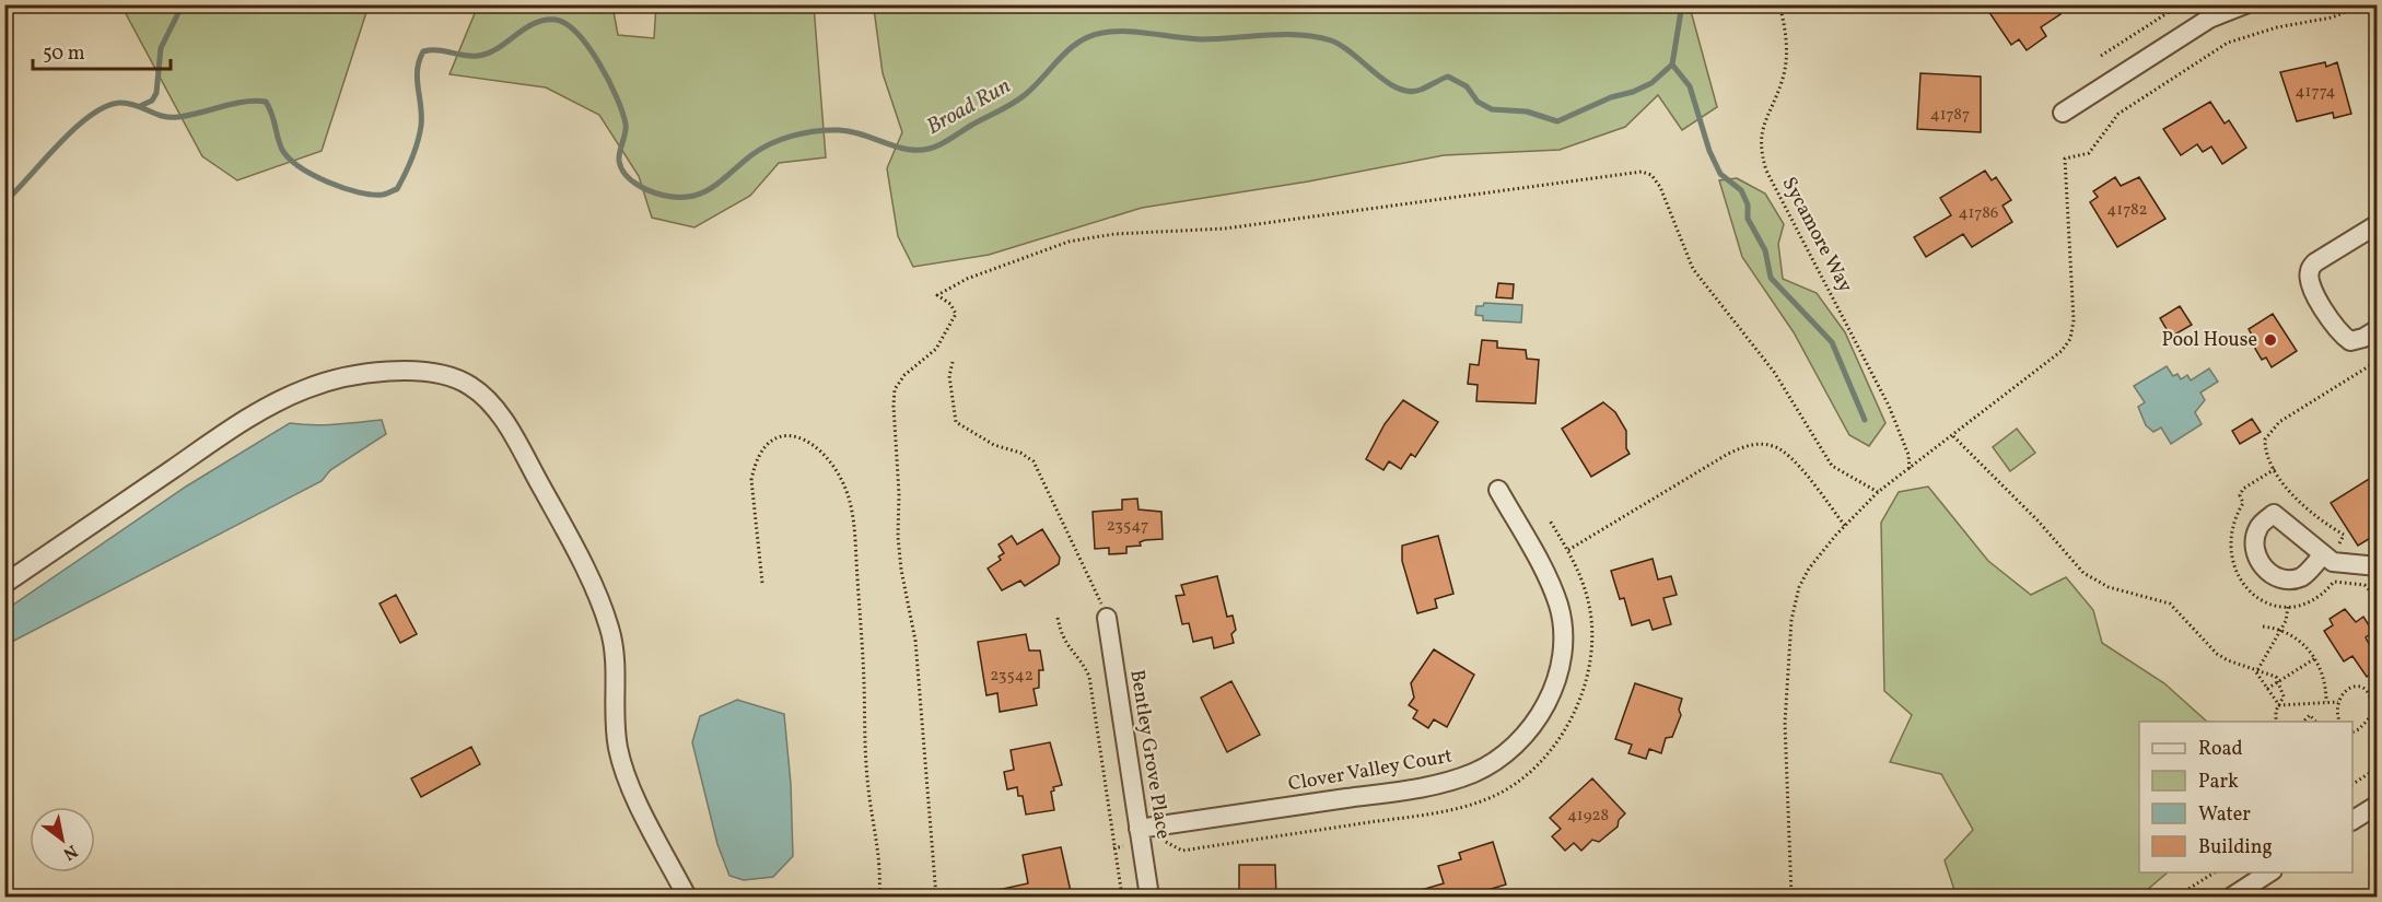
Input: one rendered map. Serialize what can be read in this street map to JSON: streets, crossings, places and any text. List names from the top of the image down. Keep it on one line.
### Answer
{"streets":{"street":["Bentley Grove Place","Clover Valley Court"],"path":["Sycamore Way"]},"crossings":[["Bentley Grove Place","Clover Valley Court"]],"water":["Broad Run"],"places":["Pool House"],"house_numbers":["41774","41787","41782","41786","23547","23542","41928"],"legend":["Road","Park","Water","Building"],"scale_bar":"50 m","north":"bottom right"}
